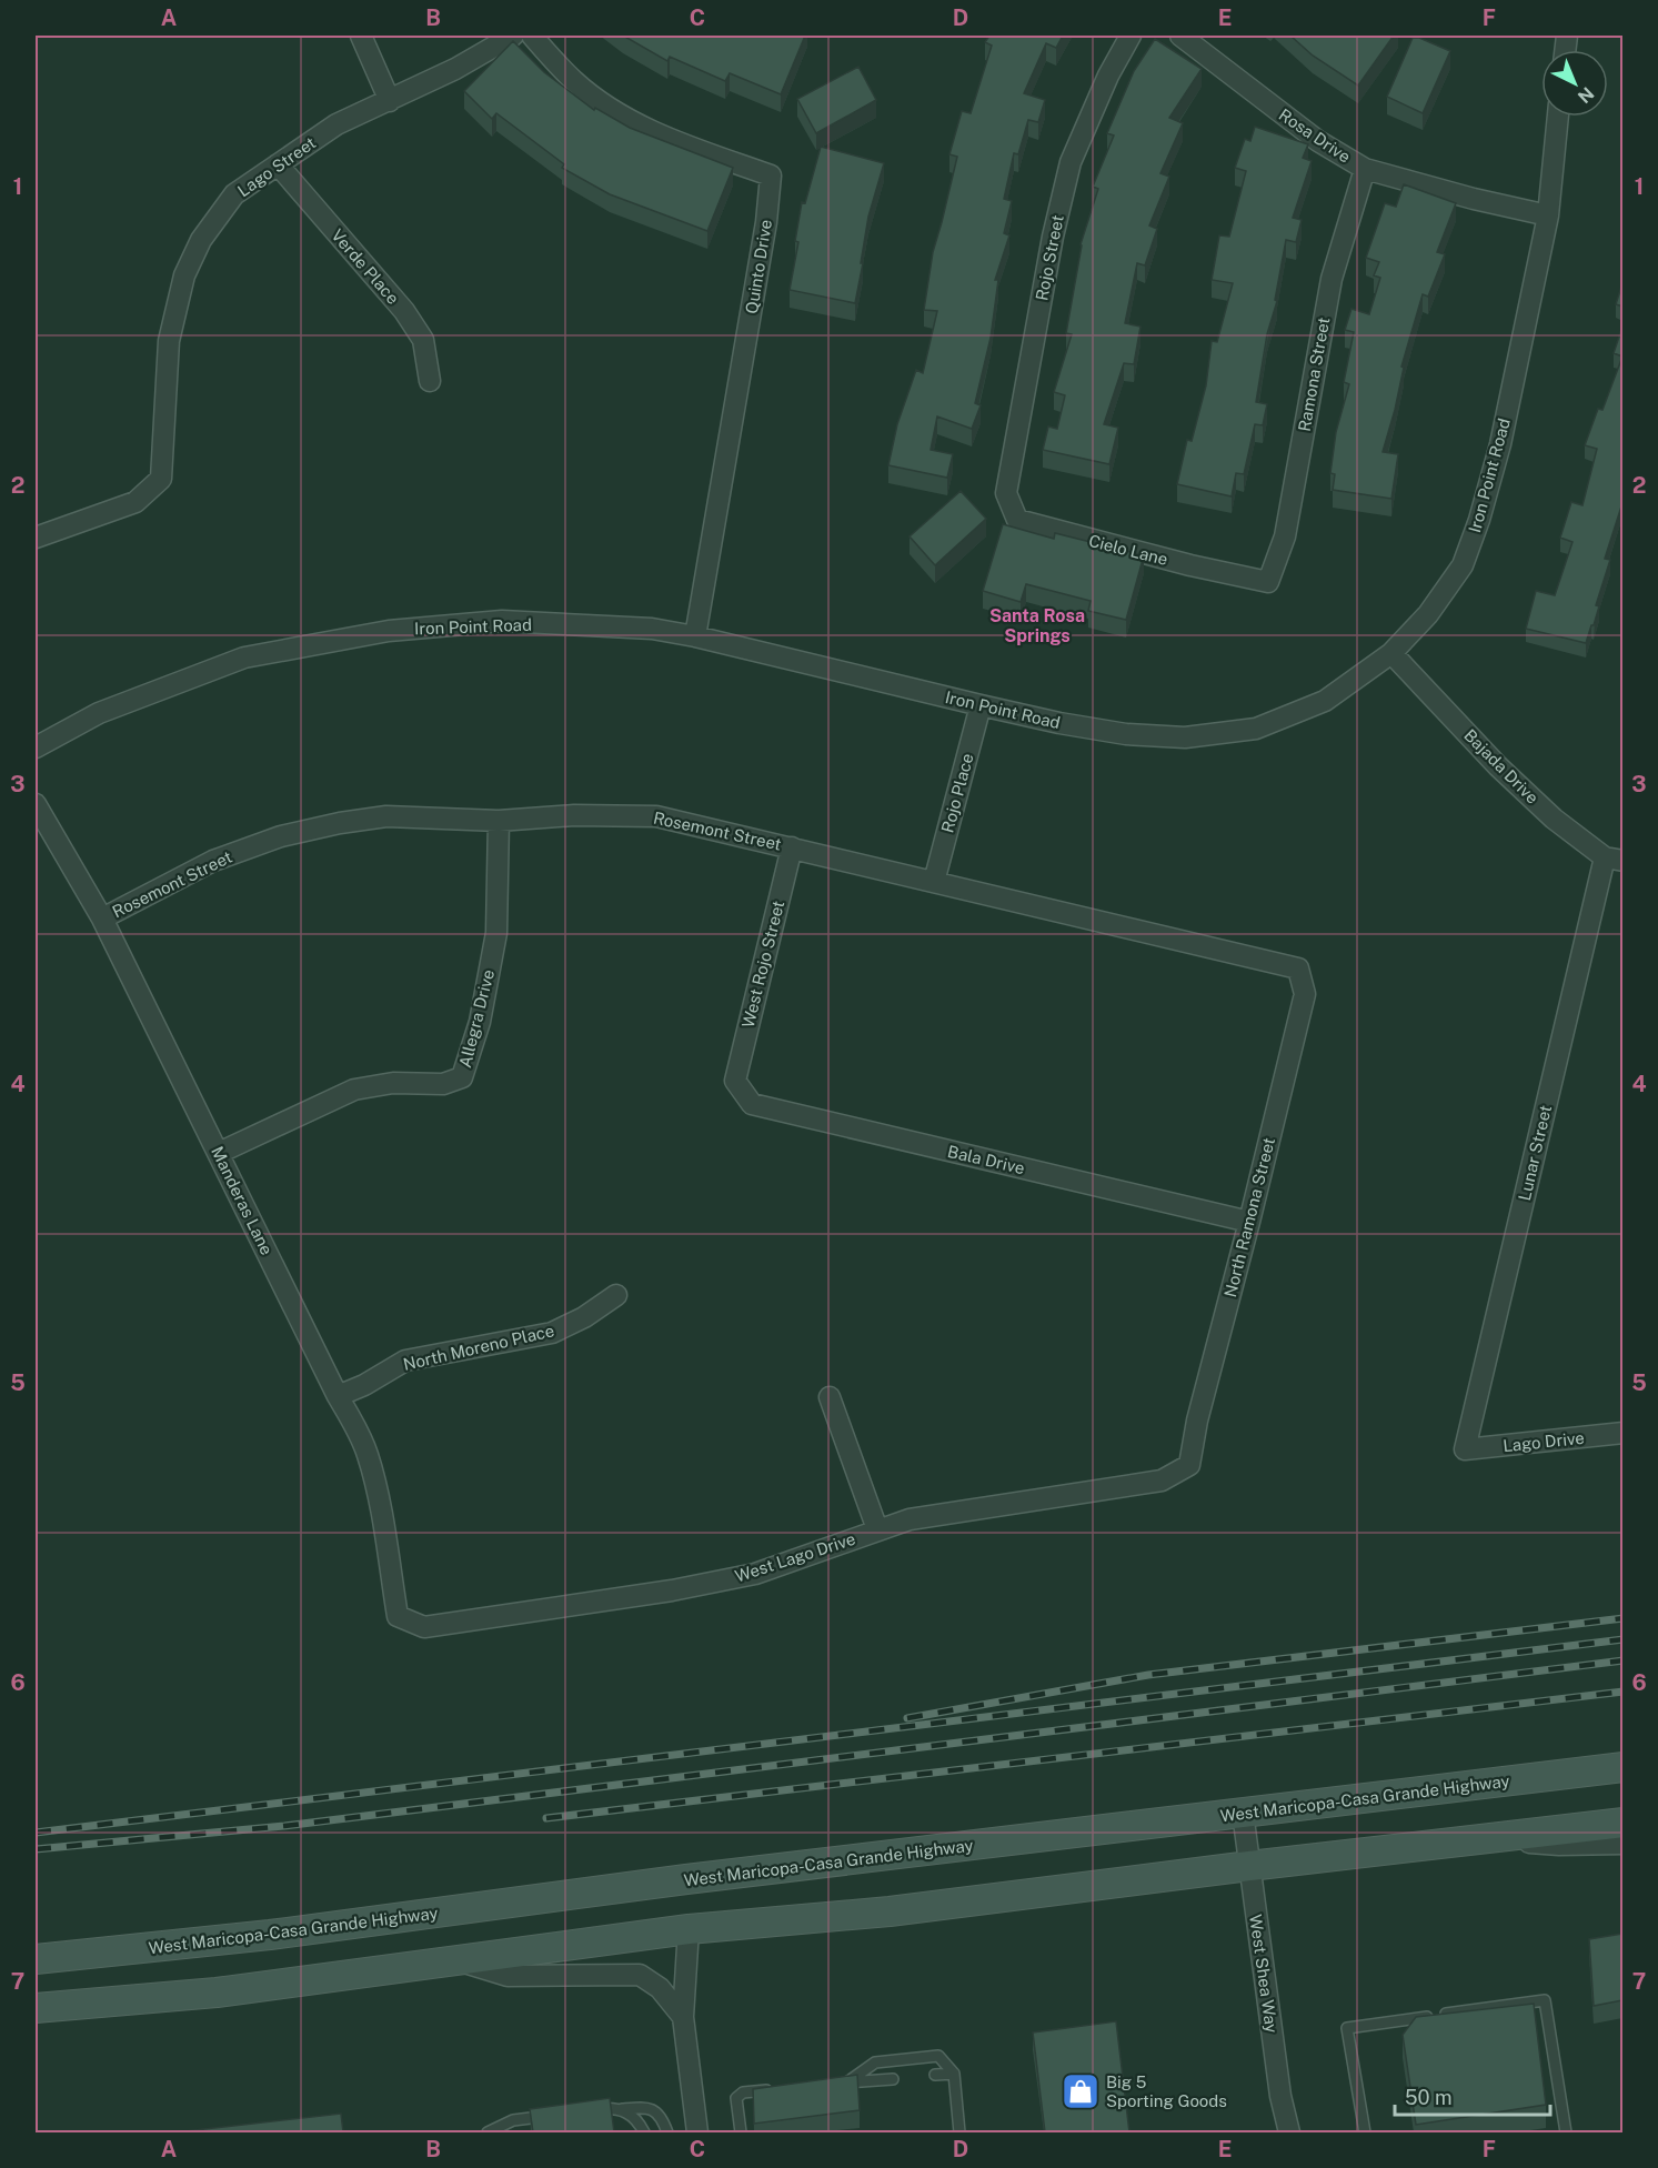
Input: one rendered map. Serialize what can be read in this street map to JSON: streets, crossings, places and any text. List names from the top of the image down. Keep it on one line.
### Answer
{"streets":{"main road":["West Maricopa-Casa Grande Highway"],"street":["Rosa Drive","Lago Street","Rojo Street","Verde Place","Quinto Drive","Ramona Street","Iron Point Road","Cielo Lane","Bajada Drive","Rojo Place","Rosemont Street","West Rojo Street","Allegra Drive","Lunar Street","Bala Drive","Manderas Lane","North Ramona Street","North Moreno Place","Lago Drive","West Lago Drive","West Shea Way"]},"crossings":[["Rosa Drive","Ramona Street"],["Rosa Drive","Iron Point Road"],["Lago Street","Verde Place"],["Rojo Street","Cielo Lane"],["Quinto Drive","Iron Point Road"],["Ramona Street","Cielo Lane"],["Iron Point Road","Bajada Drive"],["Iron Point Road","Rojo Place"],["Bajada Drive","Lunar Street"],["Rojo Place","Rosemont Street"],["Rosemont Street","West Rojo Street"],["Rosemont Street","Allegra Drive"],["Rosemont Street","Manderas Lane"],["Rosemont Street","North Ramona Street"],["West Rojo Street","Bala Drive"],["Allegra Drive","Manderas Lane"],["Lunar Street","Lago Drive"],["Bala Drive","North Ramona Street"],["Manderas Lane","North Moreno Place"],["Manderas Lane","West Lago Drive"],["North Ramona Street","West Lago Drive"],["West Maricopa-Casa Grande Highway","West Shea Way"]],"districts":["Santa Rosa Springs"],"places":{"shop":["Big 5 Sporting Goods"]},"scale_bar":"50 m","north":"bottom right","grid":{"columns":["A","B","C","D","E","F"],"rows":["1","2","3","4","5","6","7"]}}
